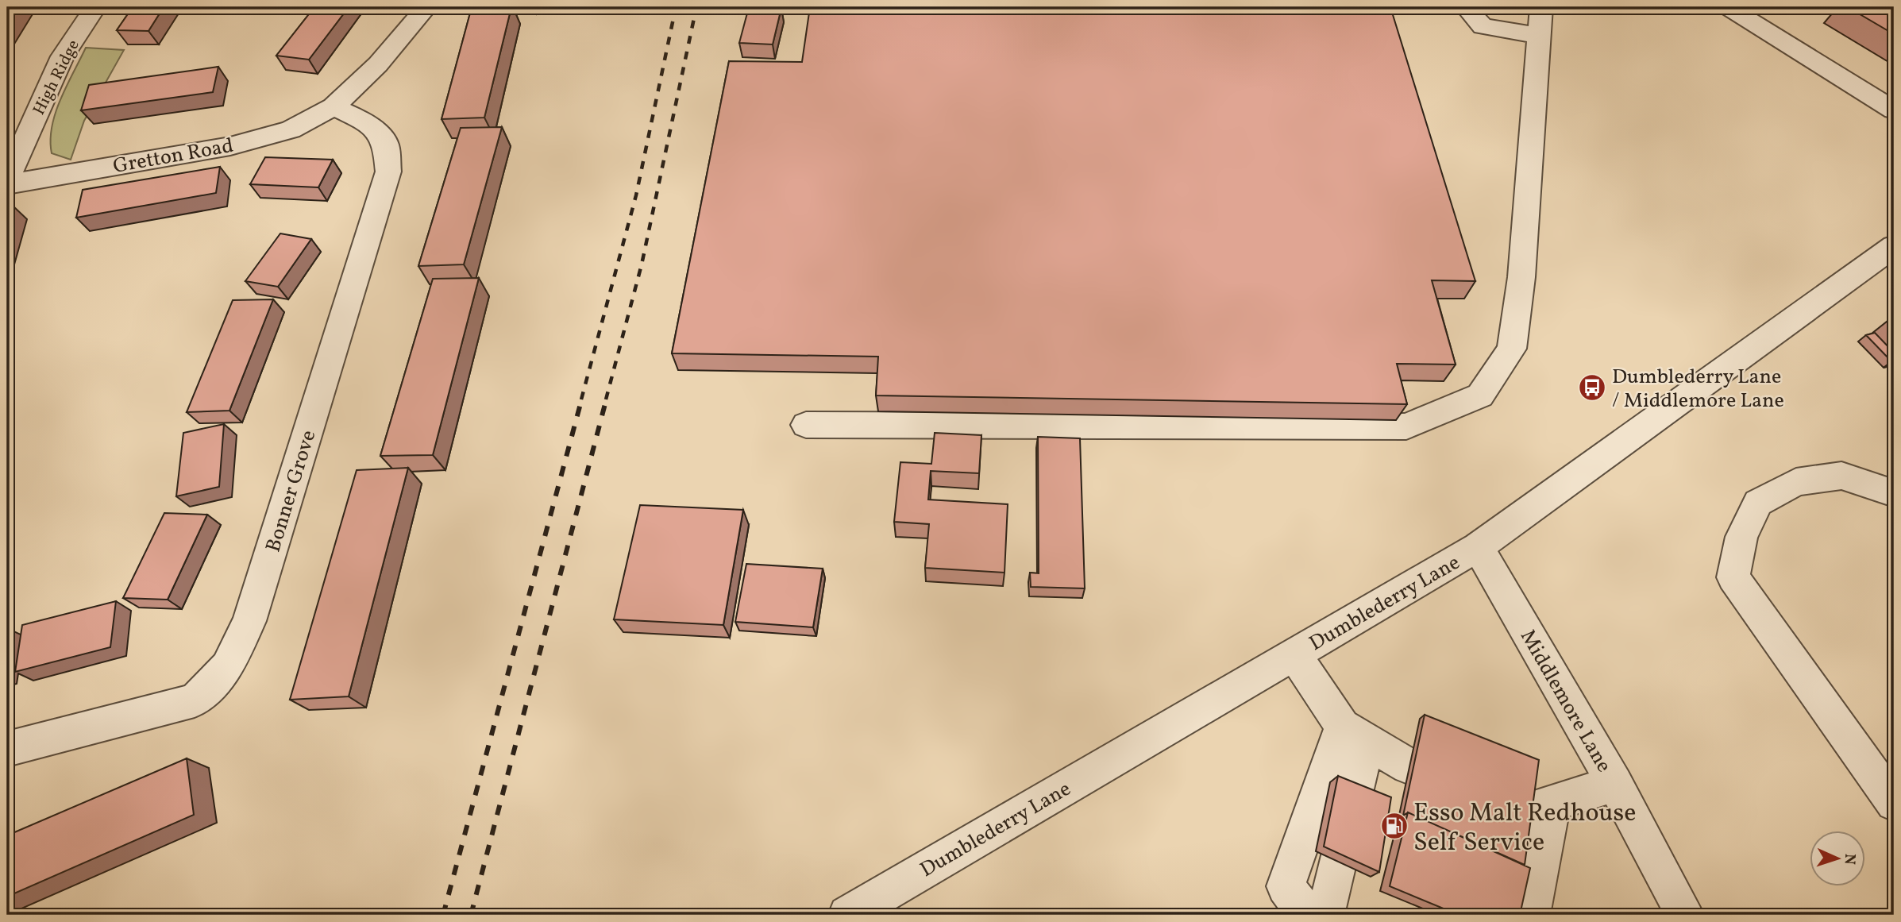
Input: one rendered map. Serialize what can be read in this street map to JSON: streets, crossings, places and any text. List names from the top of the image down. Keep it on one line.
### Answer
{"streets":{"street":["High Ridge","Gretton Road","Bonner Grove","Dumblederry Lane","Middlemore Lane"]},"crossings":[["Gretton Road","Bonner Grove"],["Dumblederry Lane","Middlemore Lane"]],"places":{"bus stop":["Dumblederry Lane / Middlemore Lane"],"fuel station":["Esso Malt Redhouse Self Service"]},"north":"right"}
